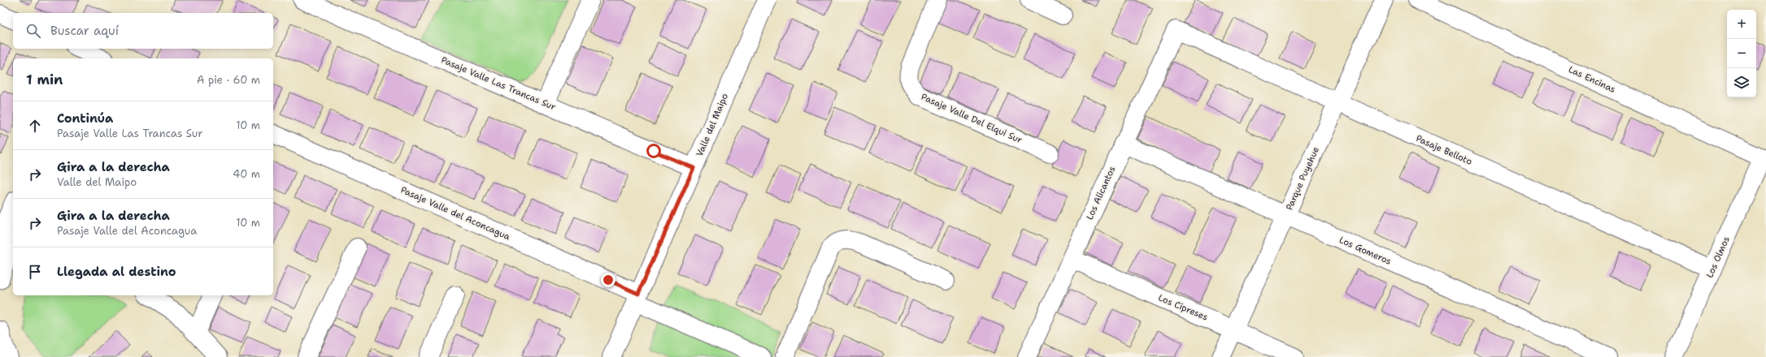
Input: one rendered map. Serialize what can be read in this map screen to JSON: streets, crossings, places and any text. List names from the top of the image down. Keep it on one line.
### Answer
{"streets":{"street":["Las Encinas","Pasaje Valle Las Trancas Sur","Pasaje Valle Del Elqui Sur","Valle del Maipo","Pasaje Belloto","Parque Puyehue","Los Alicantos","Pasaje Valle del Aconcagua","Los Gomeros","Los Olmos","Los Cipreses"]},"crossings":[["Las Encinas","Los Olmos"],["Pasaje Valle Las Trancas Sur","Valle del Maipo"],["Valle del Maipo","Pasaje Valle del Aconcagua"],["Pasaje Belloto","Parque Puyehue"],["Pasaje Belloto","Los Alicantos"],["Pasaje Belloto","Los Olmos"],["Parque Puyehue","Los Gomeros"],["Parque Puyehue","Los Cipreses"],["Los Alicantos","Los Gomeros"],["Los Alicantos","Los Cipreses"]],"page":{"map_buttons":["+","−"],"search":"Buscar aquí","heading":["1 min","A pie · 60 m"],"list":[["Continúa","Pasaje Valle Las Trancas Sur","10 m"],["Gira a la derecha","Valle del Maipo","40 m"],["Gira a la derecha","Pasaje Valle del Aconcagua","10 m"],"Llegada al destino"]}}
